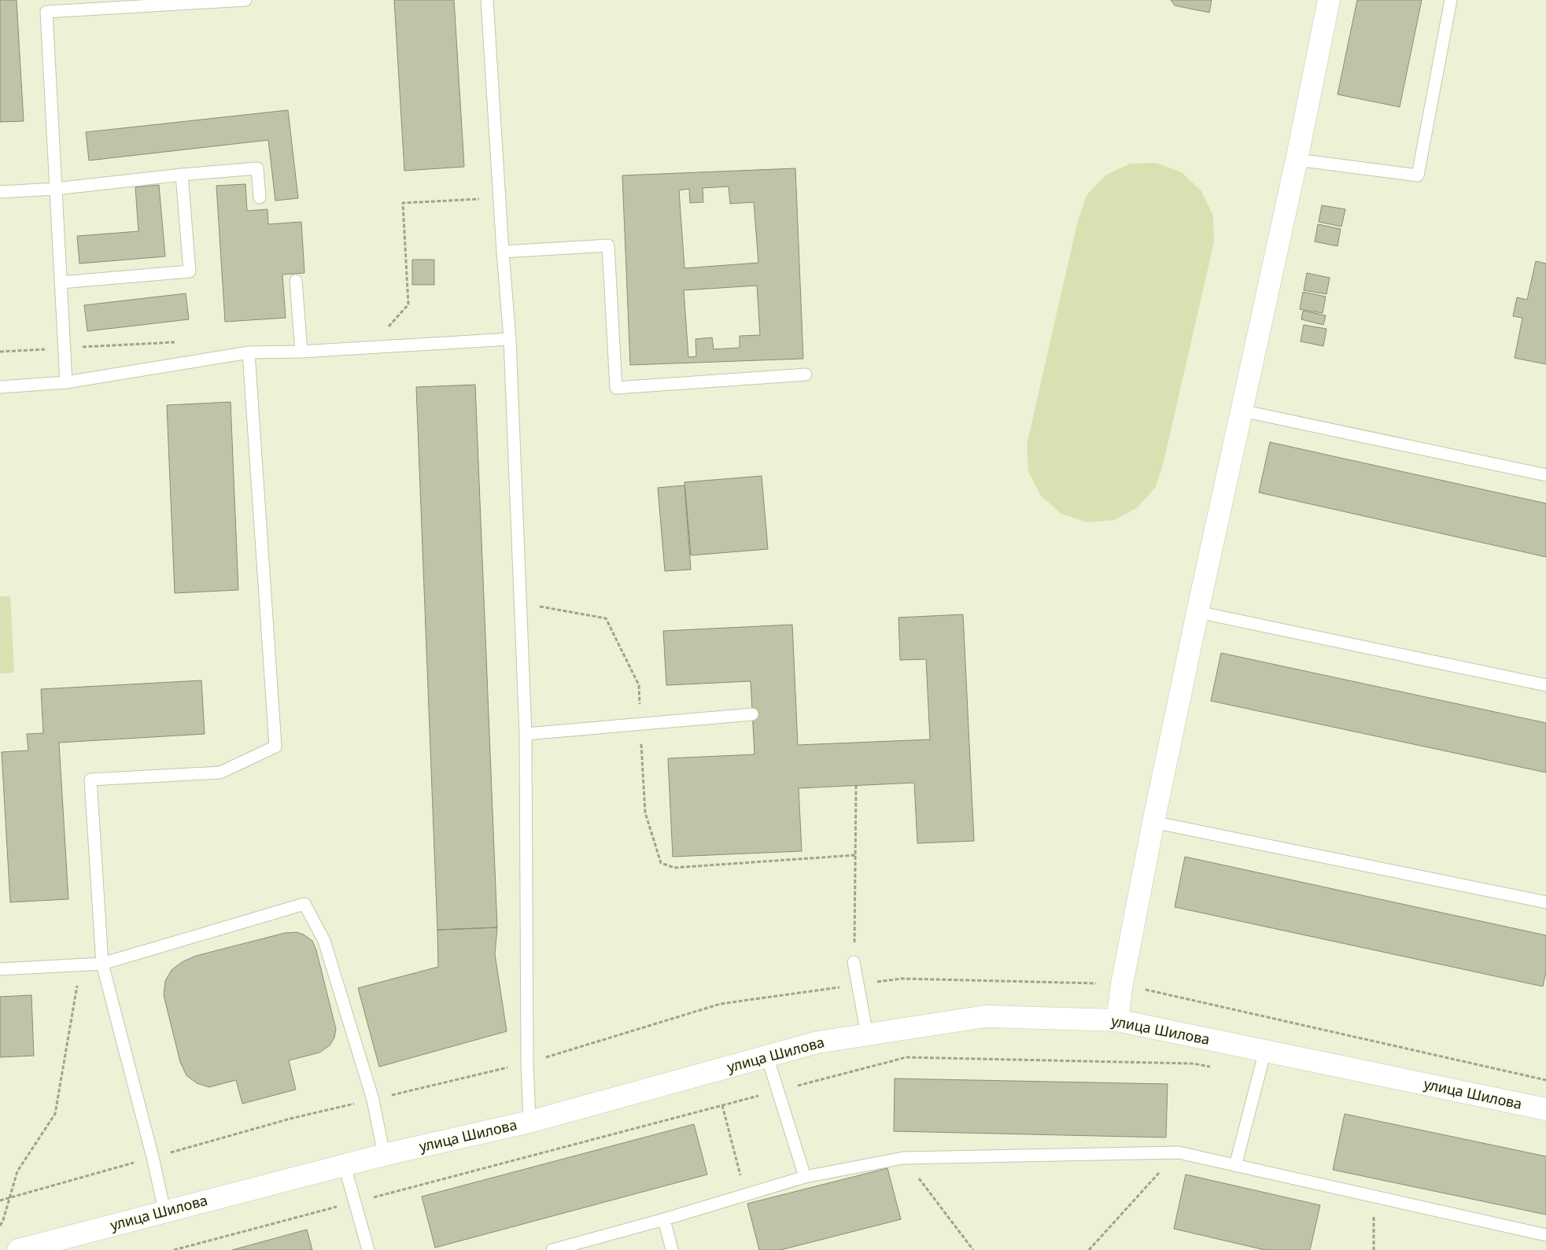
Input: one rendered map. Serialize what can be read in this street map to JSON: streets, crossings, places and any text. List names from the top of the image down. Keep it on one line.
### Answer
{"streets":{"street":["улица Шилова"]}}
